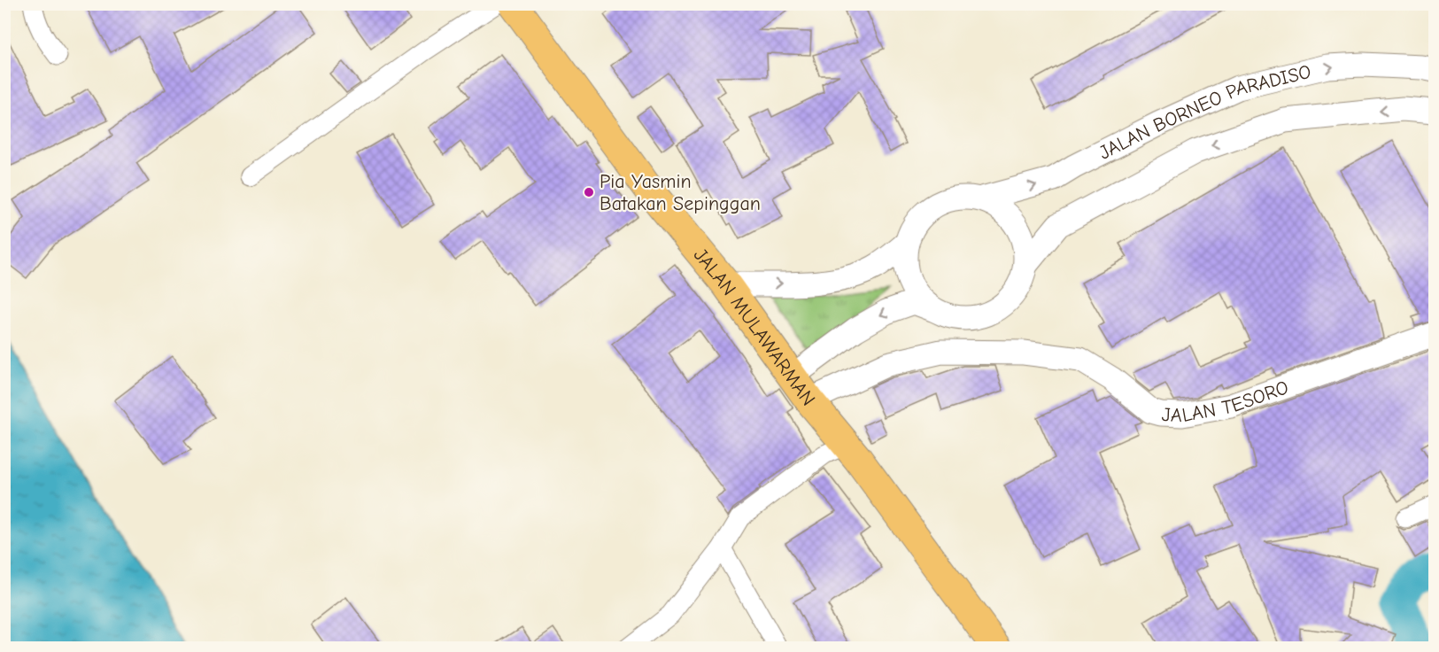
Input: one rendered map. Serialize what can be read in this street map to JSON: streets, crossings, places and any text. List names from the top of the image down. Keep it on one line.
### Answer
{"streets":{"highway":["JALAN MULAWARMAN"],"street":["JALAN BORNEO PARADISO","JALAN TESORO"]},"crossings":[["JALAN MULAWARMAN","JALAN TESORO"]],"places":["Pia Yasmin Batakan Sepinggan"]}
